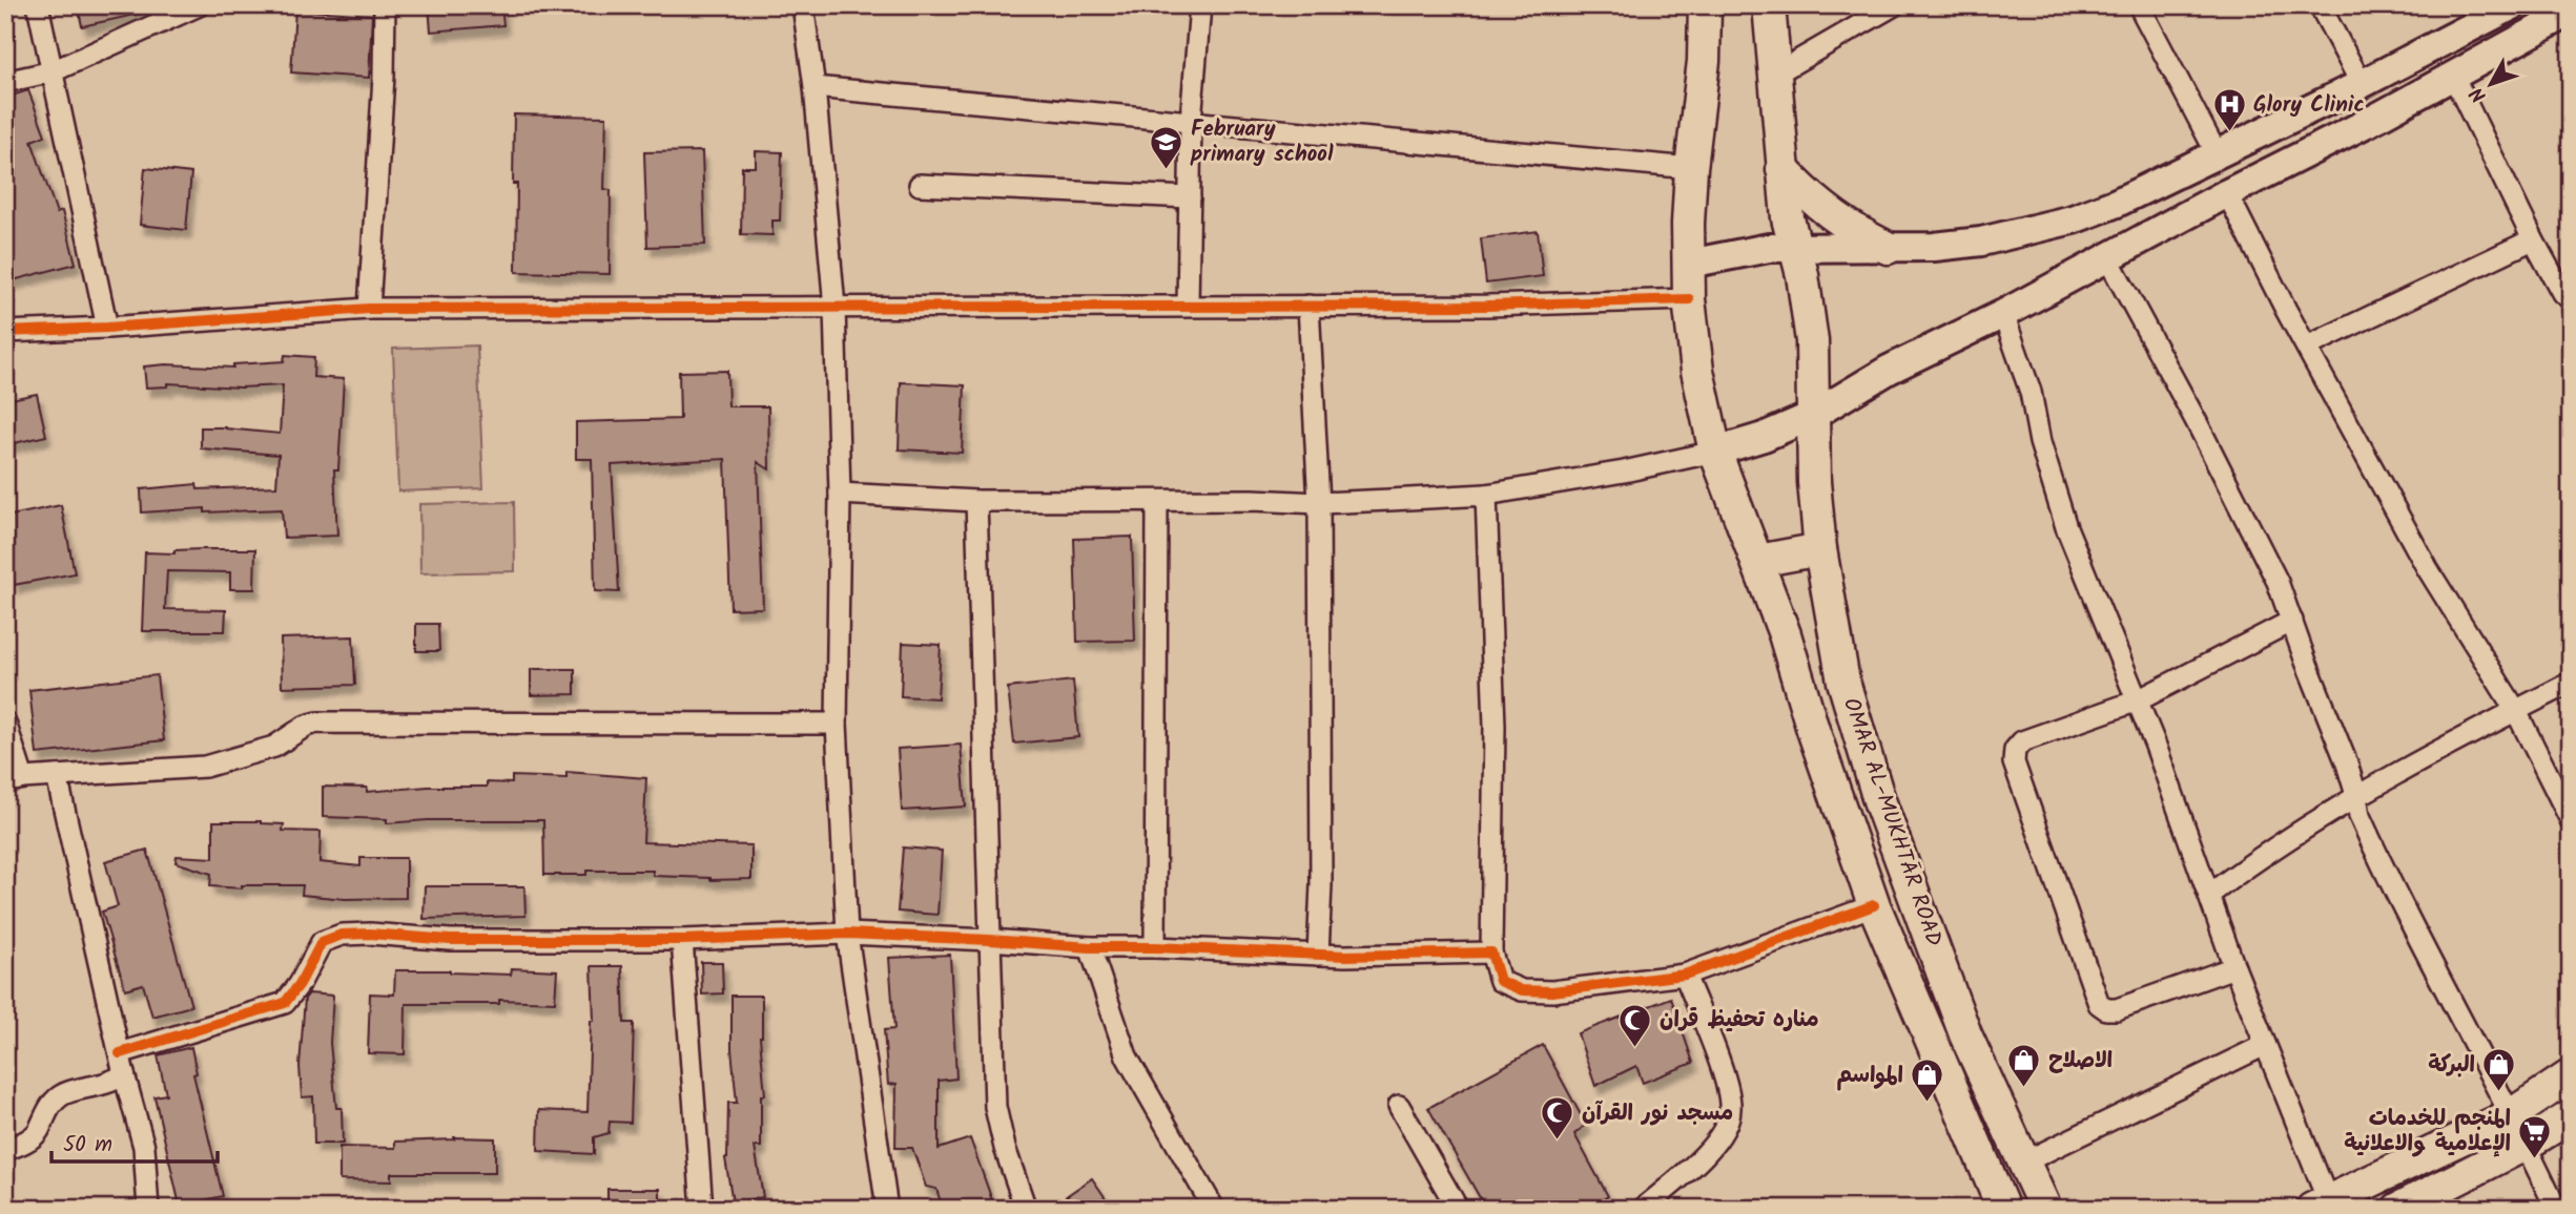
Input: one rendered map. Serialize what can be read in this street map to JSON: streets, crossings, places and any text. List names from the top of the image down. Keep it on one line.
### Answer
{"streets":{"main road":["OMAR AL-MUKHTĀR ROAD"]},"places":{"hospital":["Glory Clinic"],"school or university":["February primary school"],"mosque":["مناره تحفيظ قران","مسجد نور القرآن"],"shop":["الاصلاح","البركة","المواسم"],"supermarket":["المنجم للخدمات الإعلامية والاعلانية"]},"scale_bar":"50 m","north":"bottom left"}
